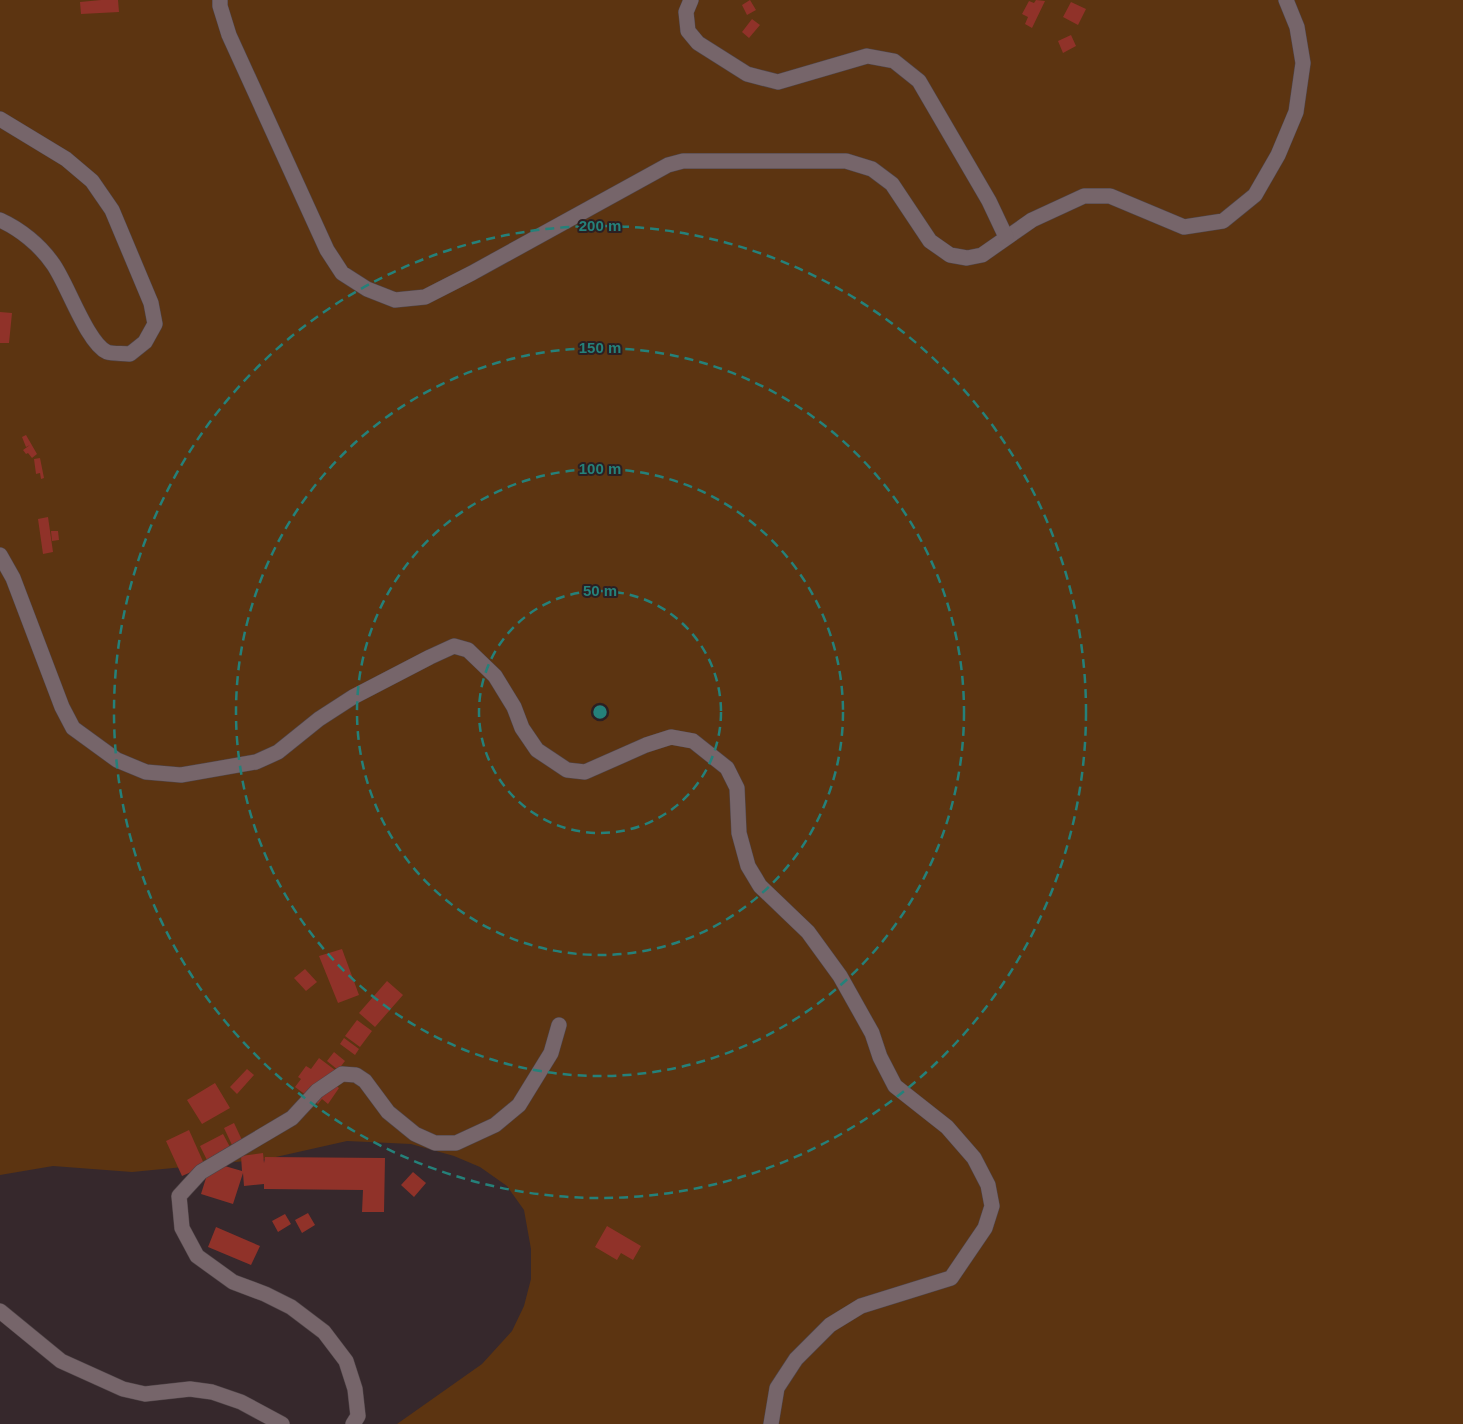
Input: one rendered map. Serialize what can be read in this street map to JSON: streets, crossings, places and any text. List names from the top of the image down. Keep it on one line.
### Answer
{"rings":["200 m","150 m","100 m","50 m"]}
